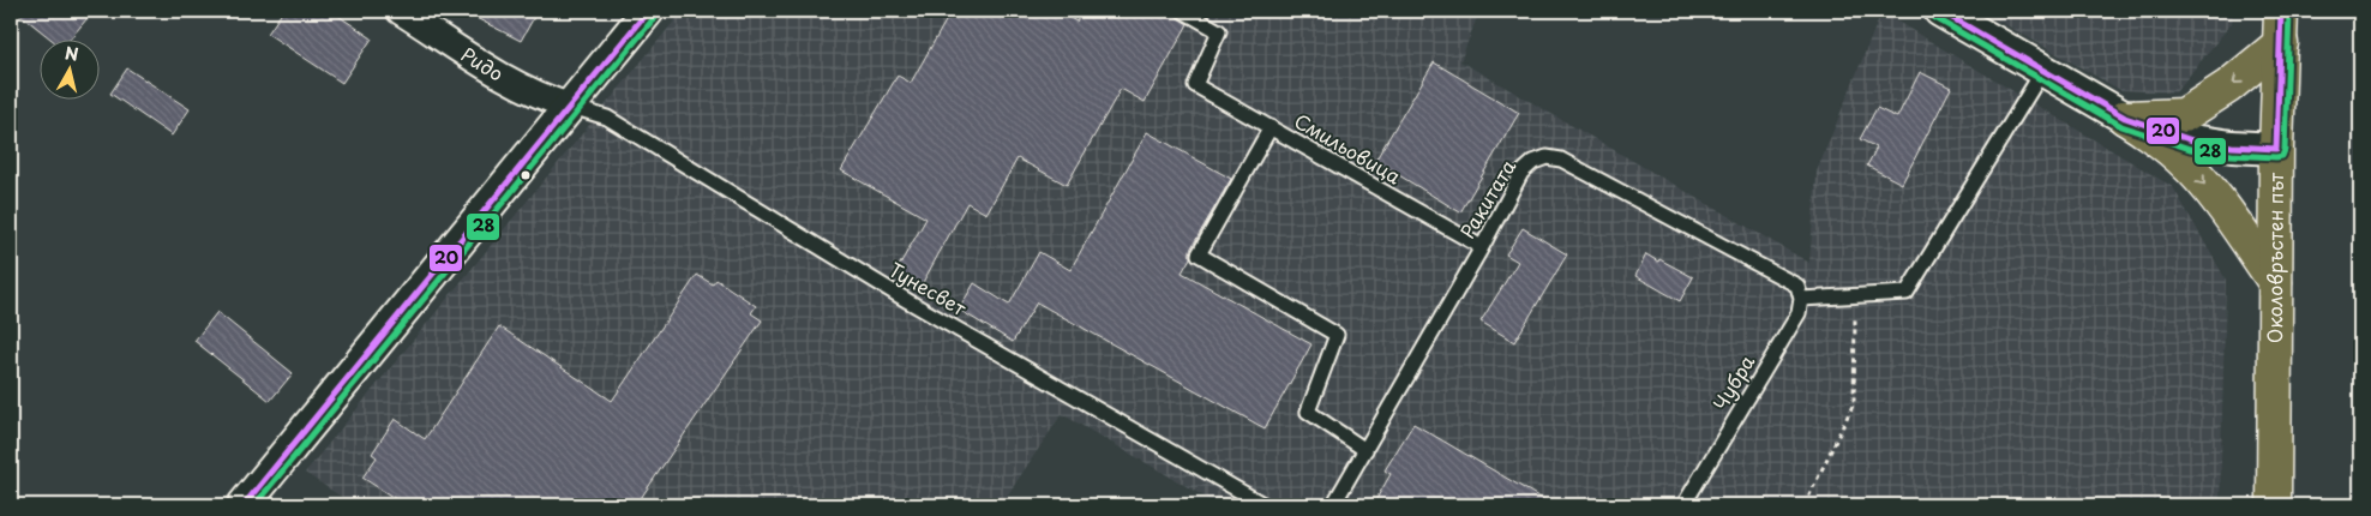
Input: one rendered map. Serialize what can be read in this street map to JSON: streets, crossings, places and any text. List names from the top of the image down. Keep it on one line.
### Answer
{"streets":{"main road":["Околовръстен път"],"street":["Ридо"],"lane":["Смильовица","Ракитата","Тунесвет","Чубра"]},"crossings":[["Ридо","Тунесвет"],["Смильовица","Ракитата"],["Ракитата","Чубра"]],"lines":["transit line 20","transit line 28"],"north":"top"}
